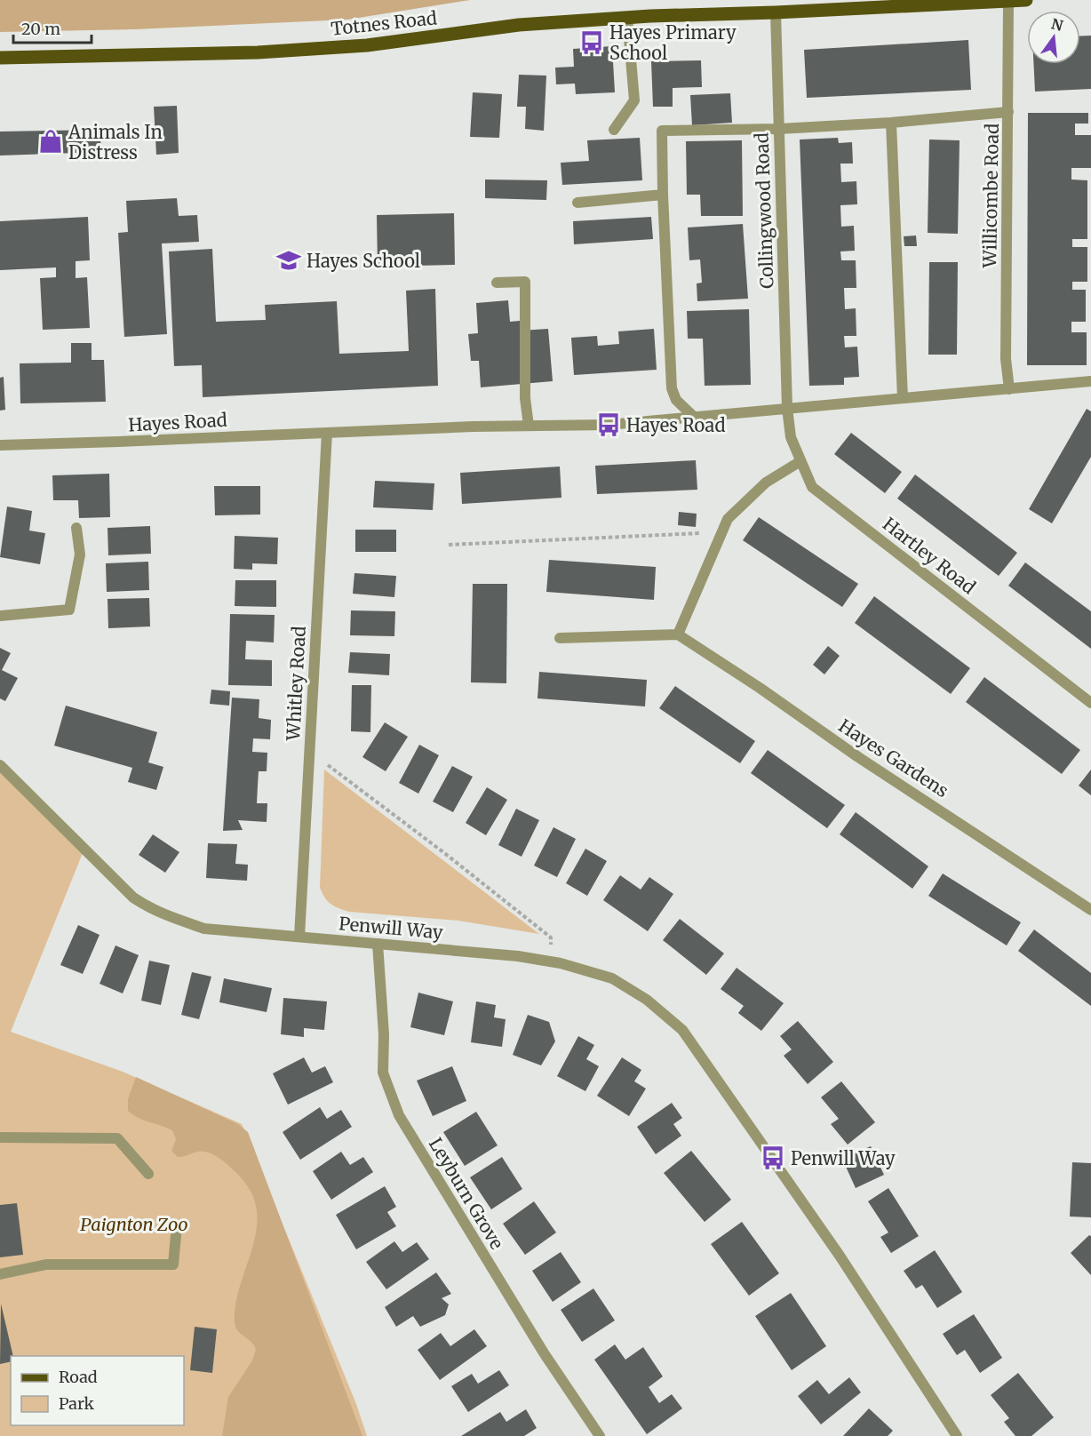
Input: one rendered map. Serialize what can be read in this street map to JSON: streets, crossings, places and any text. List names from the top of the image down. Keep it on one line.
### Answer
{"streets":{"main road":["Totnes Road"],"street":["Willicombe Road","Collingwood Road","Hayes Road","Hartley Road","Whitley Road","Hayes Gardens","Penwill Way","Leyburn Grove"]},"crossings":[["Totnes Road","Willicombe Road"],["Totnes Road","Collingwood Road"],["Willicombe Road","Hayes Road"],["Collingwood Road","Hayes Road"],["Collingwood Road","Hartley Road"],["Hayes Road","Hartley Road"],["Hayes Road","Whitley Road"],["Whitley Road","Penwill Way"],["Penwill Way","Leyburn Grove"]],"parks":["Paignton Zoo"],"places":{"bus stop":["Hayes Primary School","Hayes Road","Penwill Way"],"shop":["Animals In Distress"],"school or university":["Hayes School"]},"legend":["Road","Park"],"scale_bar":"20 m","north":"top"}
